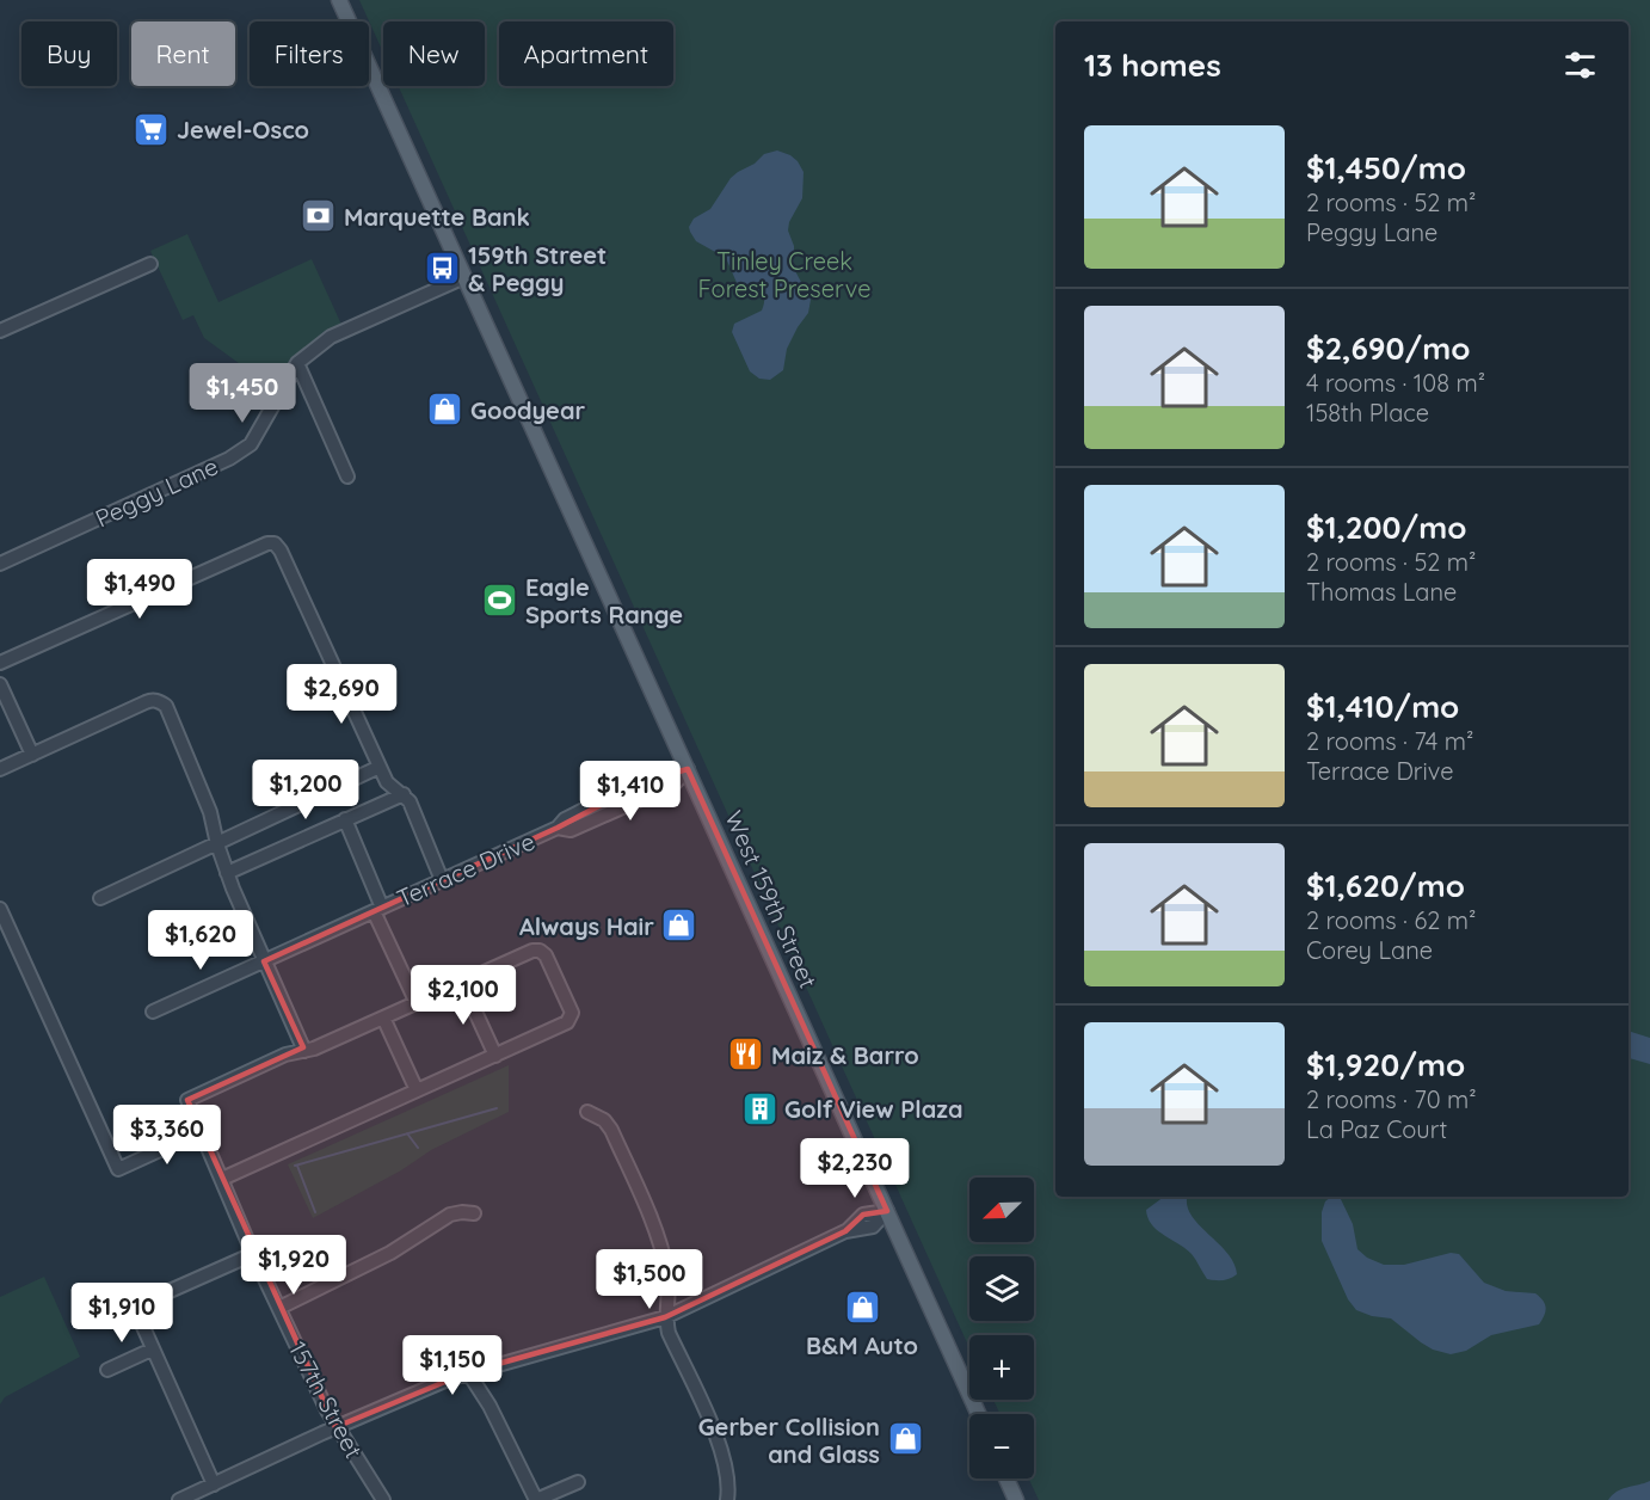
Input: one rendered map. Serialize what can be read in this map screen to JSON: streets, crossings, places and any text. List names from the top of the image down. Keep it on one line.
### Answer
{"streets":{"main road":["West 159th Street"],"street":["Peggy Lane","Terrace Drive","157th Street"]},"crossings":[["Peggy Lane","West 159th Street"],["Terrace Drive","West 159th Street"]],"parks":["Tinley Creek Forest Preserve"],"places":{"supermarket":["Jewel-Osco"],"bank":["Marquette Bank"],"bus stop":["159th Street & Peggy"],"shop":["Goodyear","Always Hair","B&M Auto","Gerber Collision and Glass"],"sports":["Eagle Sports Range"],"restaurant":["Maiz & Barro"],"building":["Golf View Plaza"]},"north":"bottom left","page":{"chip":["Buy","Rent","Filters","New","Apartment"],"heading":"13 homes","list":[{"name":"$1,450/mo","note":"2 rooms · 52 m² · Peggy Lane"},{"name":"$2,690/mo","note":"4 rooms · 108 m² · 158th Place"},{"name":"$1,200/mo","note":"2 rooms · 52 m² · Thomas Lane"},{"name":"$1,410/mo","note":"2 rooms · 74 m² · Terrace Drive"},{"name":"$1,620/mo","note":"2 rooms · 62 m² · Corey Lane"},{"name":"$1,920/mo","note":"2 rooms · 70 m² · La Paz Court"}],"price":["$1,450","$1,490","$2,690","$1,200","$1,410","$1,620","$2,100","$3,360","$2,230","$1,920","$1,500","$1,910","$1,150"],"map_buttons":["+","−"]}}
